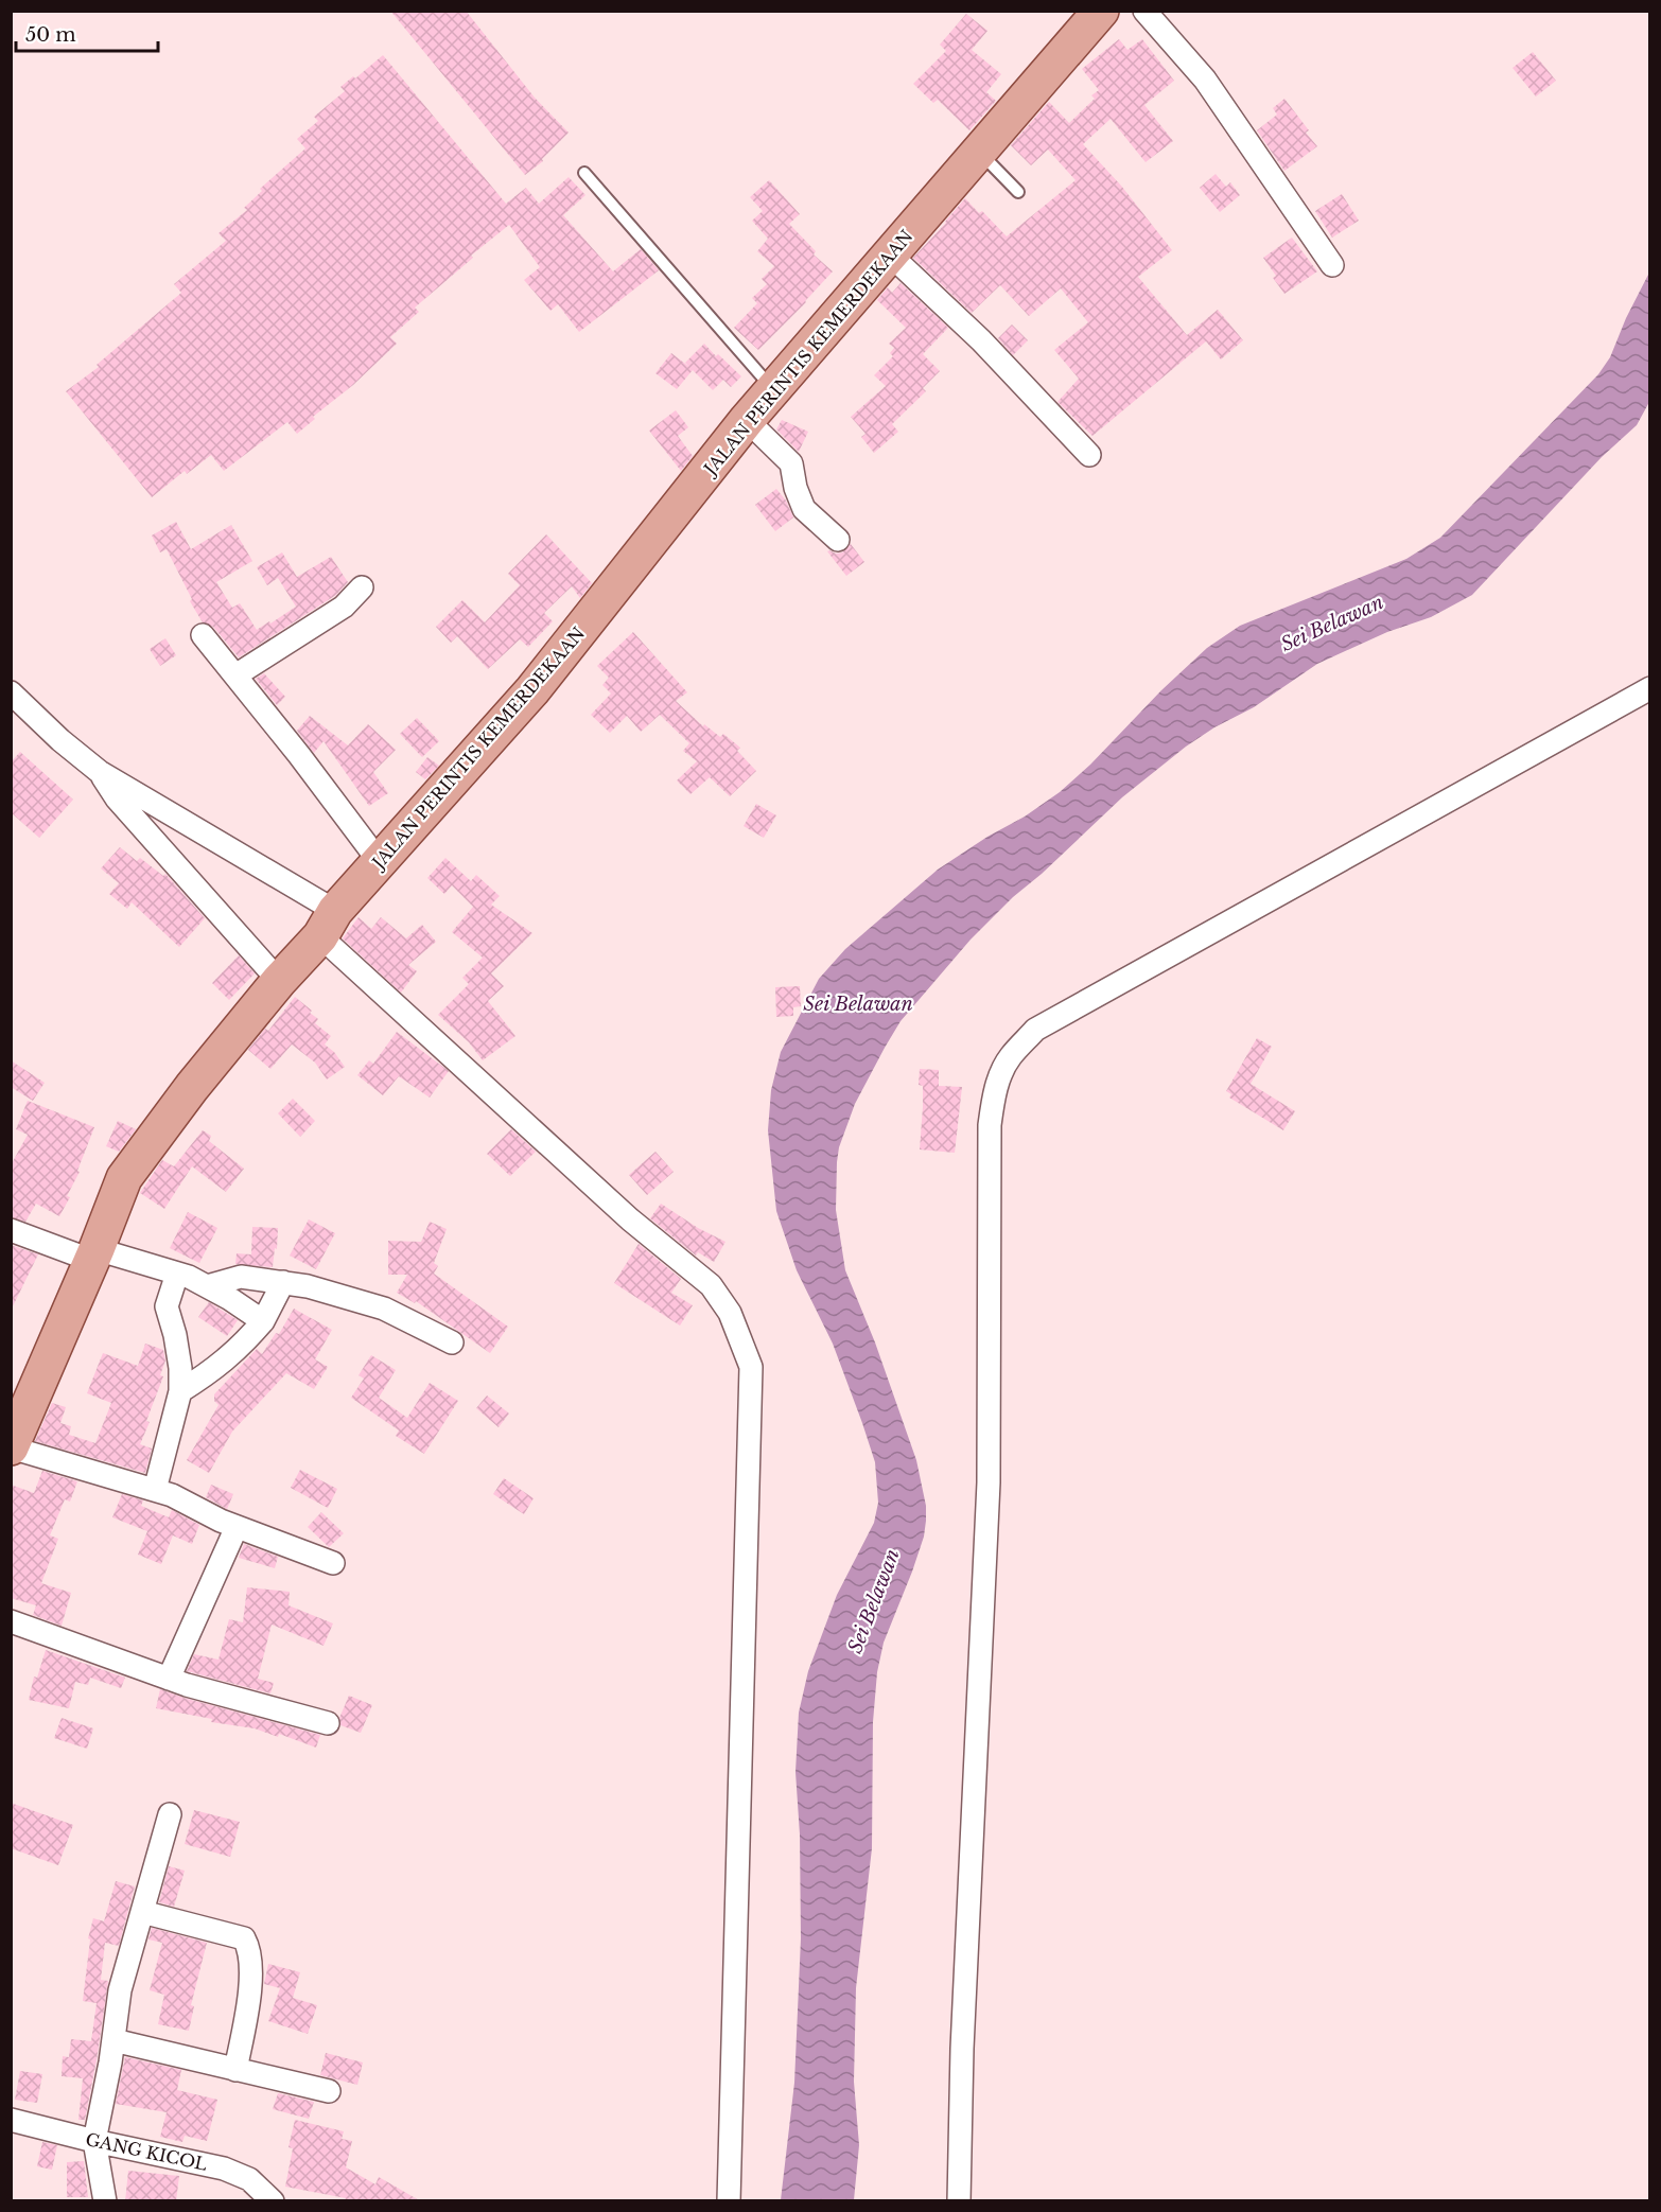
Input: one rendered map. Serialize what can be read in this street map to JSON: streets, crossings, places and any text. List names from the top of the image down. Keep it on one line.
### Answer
{"streets":{"main road":["JALAN PERINTIS KEMERDEKAAN"],"street":["GANG KICOL"]},"water":["Sei Belawan"],"scale_bar":"50 m"}
